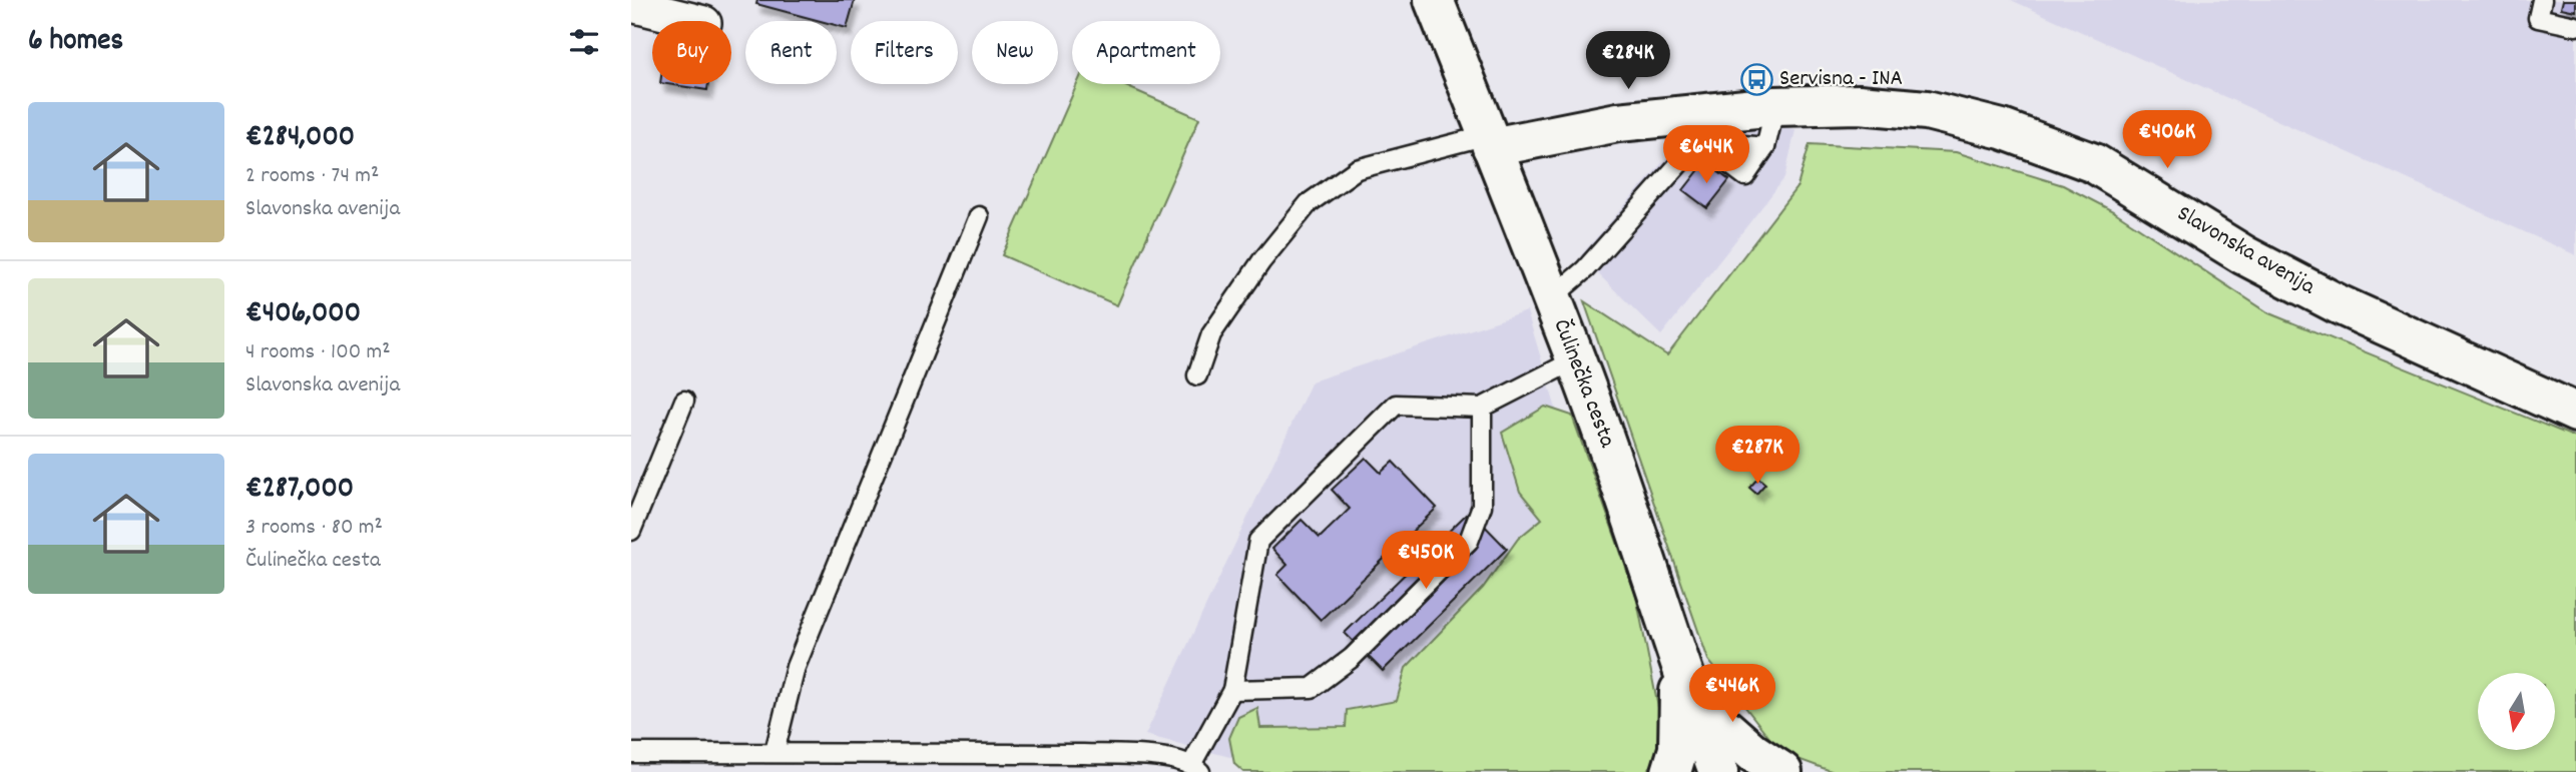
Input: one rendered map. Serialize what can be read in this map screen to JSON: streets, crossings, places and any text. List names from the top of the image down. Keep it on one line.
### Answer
{"streets":{"street":["Slavonska avenija","Čulinečka cesta"]},"crossings":[["Slavonska avenija","Čulinečka cesta"]],"places":{"bus stop":["Servisna - INA"]},"north":"bottom","page":{"heading":"6 homes","chip":["Buy","Rent","Filters","New","Apartment"],"price":["€284K","€406K","€644K","€287K","€450K","€446K"],"list":[{"name":"€284,000","note":"2 rooms · 74 m² · Slavonska avenija"},{"name":"€406,000","note":"4 rooms · 100 m² · Slavonska avenija"},{"name":"€287,000","note":"3 rooms · 80 m² · Čulinečka cesta"}]}}
